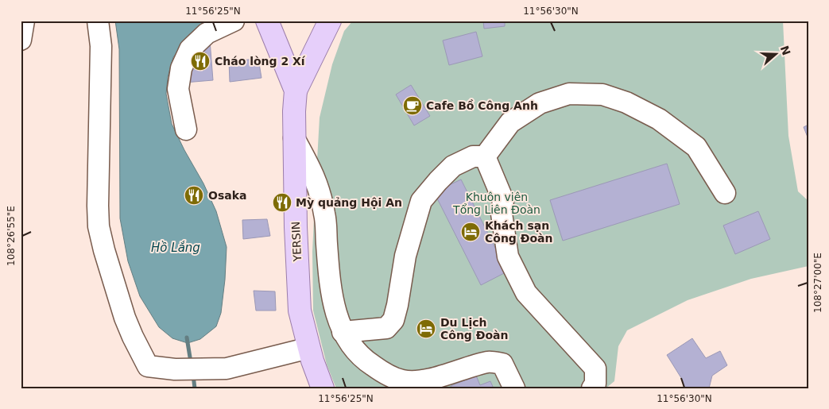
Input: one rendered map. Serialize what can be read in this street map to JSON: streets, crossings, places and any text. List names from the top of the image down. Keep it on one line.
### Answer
{"streets":{"main road":["YERSIN"]},"water":["Hồ Lắng"],"parks":["Khuôn viên Tổng Liên Đoàn"],"places":{"restaurant":["Cháo lòng 2 Xí","Osaka","Mỳ quảng Hội An"],"cafe":["Cafe Bồ Công Anh"],"hotel":["Khách sạn Công Đoàn","Du Lịch Công Đoàn"]},"north":"right","coordinates":["11°56'25\"N","11°56'30\"N","108°26'55\"E","108°27'00\"E"]}
